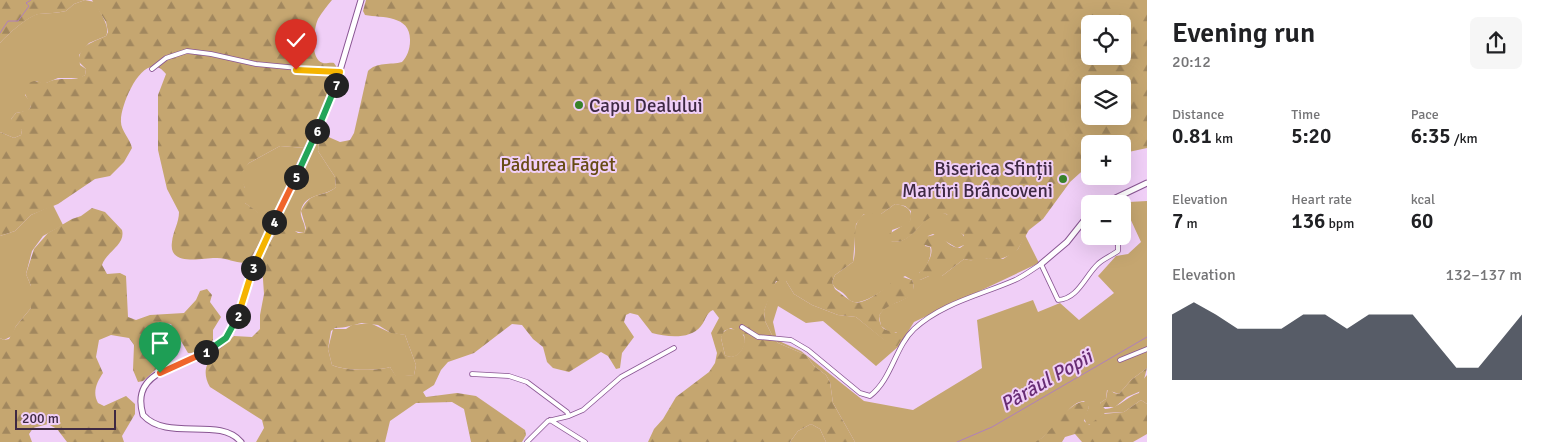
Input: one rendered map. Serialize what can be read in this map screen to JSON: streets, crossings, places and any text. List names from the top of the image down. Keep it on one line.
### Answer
{"water":["Pârâul Popii"],"parks":["Pădurea Făget"],"places":["Capu Dealului","Biserica Sfinții Martiri Brâncoveni"],"scale_bar":"200 m","page":{"heading":["Evening run","20:12"],"map_buttons":["+","−"],"pins":["7","6","5","4","3","2","1"],"stats":[["Distance","0.81 km"],["Time","5:20"],["Pace","6:35 /km"],["Elevation","7 m"],["Heart rate","136 bpm"],["kcal","60"]],"chart":["Elevation","132–137 m"],"scale":"200 m"}}
